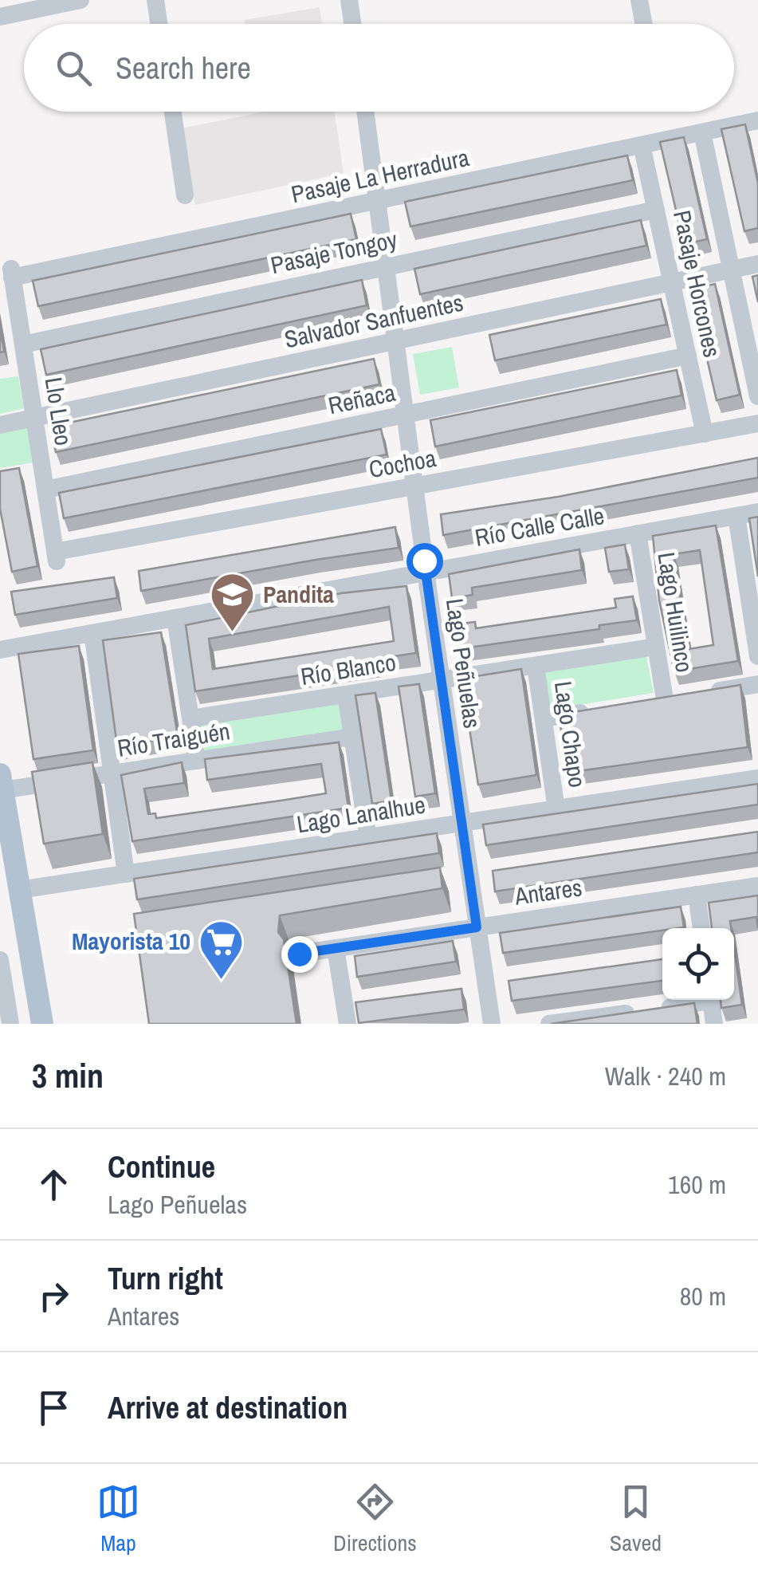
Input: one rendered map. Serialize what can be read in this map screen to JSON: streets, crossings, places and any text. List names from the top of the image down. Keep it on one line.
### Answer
{"streets":{"street":["Pasaje La Herradura","Pasaje Tongoy","Pasaje Horcones","Salvador Sanfuentes","Reñaca","Llo Lleo","Cochoa","Río Calle Calle","Lago Huilinco","Lago Peñuelas","Río Blanco","Lago Chapo","Río Traiguén","Lago Lanalhue","Antares"]},"crossings":[["Pasaje La Herradura","Pasaje Horcones"],["Pasaje La Herradura","Llo Lleo"],["Pasaje La Herradura","Lago Peñuelas"],["Pasaje Tongoy","Pasaje Horcones"],["Pasaje Tongoy","Llo Lleo"],["Pasaje Tongoy","Lago Peñuelas"],["Pasaje Horcones","Salvador Sanfuentes"],["Pasaje Horcones","Reñaca"],["Pasaje Horcones","Cochoa"],["Salvador Sanfuentes","Llo Lleo"],["Salvador Sanfuentes","Lago Peñuelas"],["Reñaca","Llo Lleo"],["Reñaca","Lago Peñuelas"],["Llo Lleo","Cochoa"],["Cochoa","Lago Peñuelas"],["Río Calle Calle","Lago Huilinco"],["Río Calle Calle","Lago Peñuelas"],["Lago Huilinco","Río Blanco"],["Lago Peñuelas","Río Blanco"],["Lago Peñuelas","Lago Lanalhue"],["Lago Peñuelas","Antares"],["Río Blanco","Lago Chapo"],["Lago Chapo","Lago Lanalhue"]],"places":{"school or university":["Pandita"],"supermarket":["Mayorista 10"]},"page":{"search":"Search here","heading":["3 min","Walk · 240 m"],"list":[["Continue","Lago Peñuelas","160 m"],["Turn right","Antares","80 m"],"Arrive at destination"],"nav":["Map","Directions","Saved"]}}
